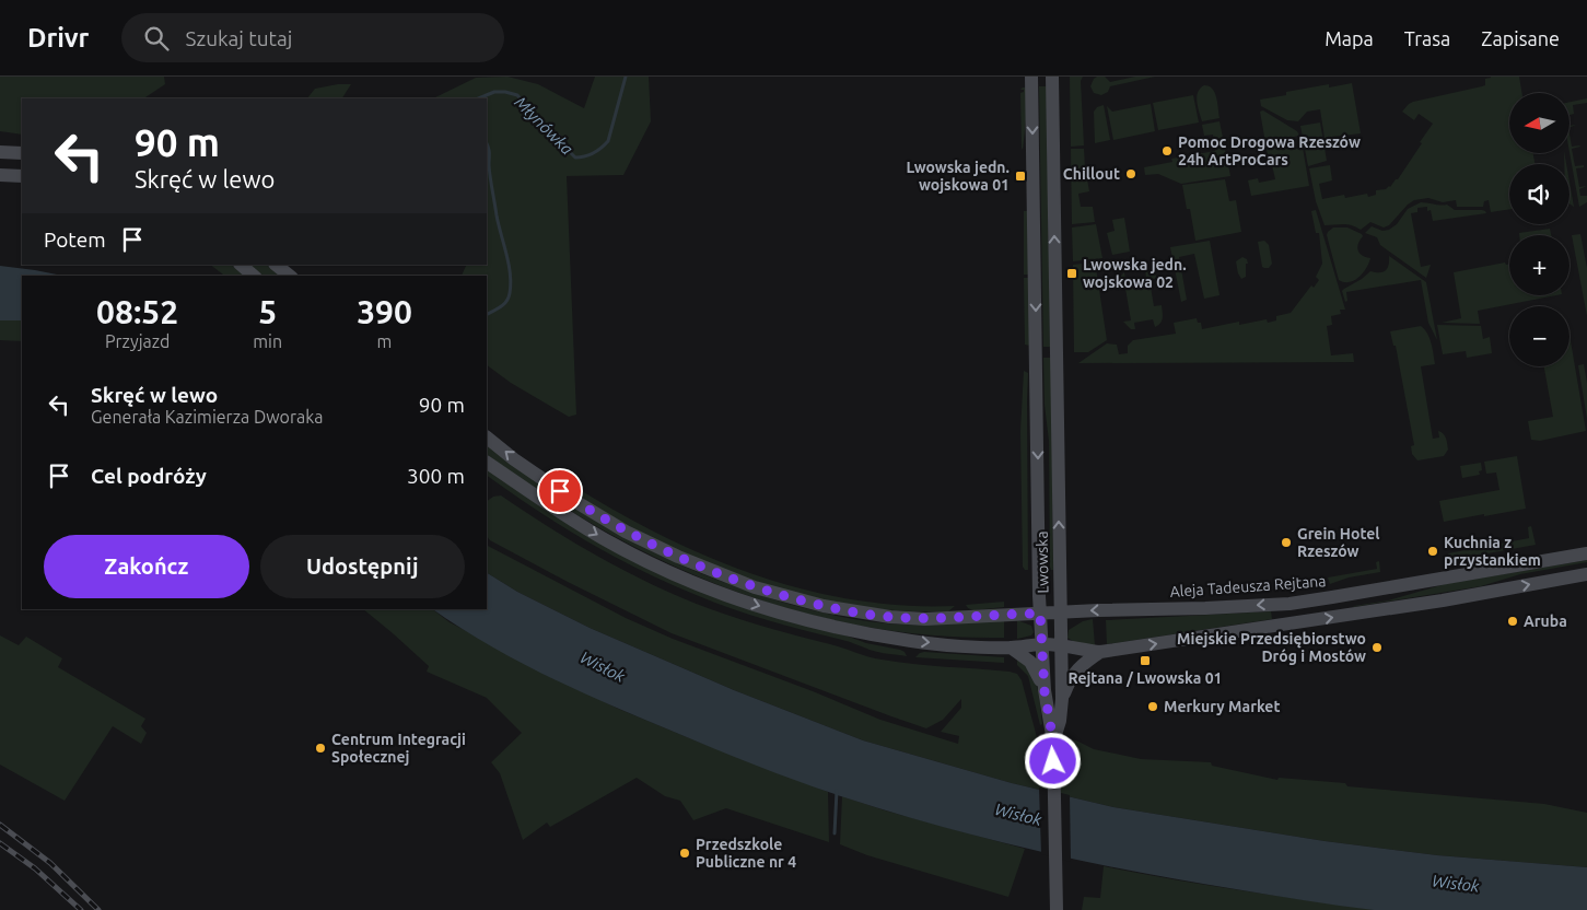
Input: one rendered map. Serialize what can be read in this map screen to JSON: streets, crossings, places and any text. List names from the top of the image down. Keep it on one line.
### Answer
{"streets":{"main road":["Lwowska","Aleja Tadeusza Rejtana"]},"crossings":[["Lwowska","Aleja Tadeusza Rejtana"]],"water":["Młynówka","Wisłok"],"places":{"other":["Pomoc Drogowa Rzeszów 24h ArtProCars","Chillout","Grein Hotel Rzeszów","Kuchnia z przystankiem","Aruba","Miejskie Przedsiębiorstwo Dróg i Mostów","Merkury Market","Centrum Integracji Społecznej","Przedszkole Publiczne nr 4"],"transit":["Lwowska jedn. wojskowa 01","Lwowska jedn. wojskowa 02","Rejtana / Lwowska 01"]},"north":"left","page":{"header":"Drivr","search":"Szukaj tutaj","nav":["Mapa","Trasa","Zapisane"],"map_buttons":["+","−"],"turn":["90 m","Skręć w lewo"],"then":"Potem","eta":["08:52","Przyjazd","5","min","390","m"],"list":[{"name":"Skręć w lewo","note":"Generała Kazimierza Dworaka","value":"90 m"},{"name":"Cel podróży","value":"300 m"}],"buttons":["Zakończ","Udostępnij"]}}
